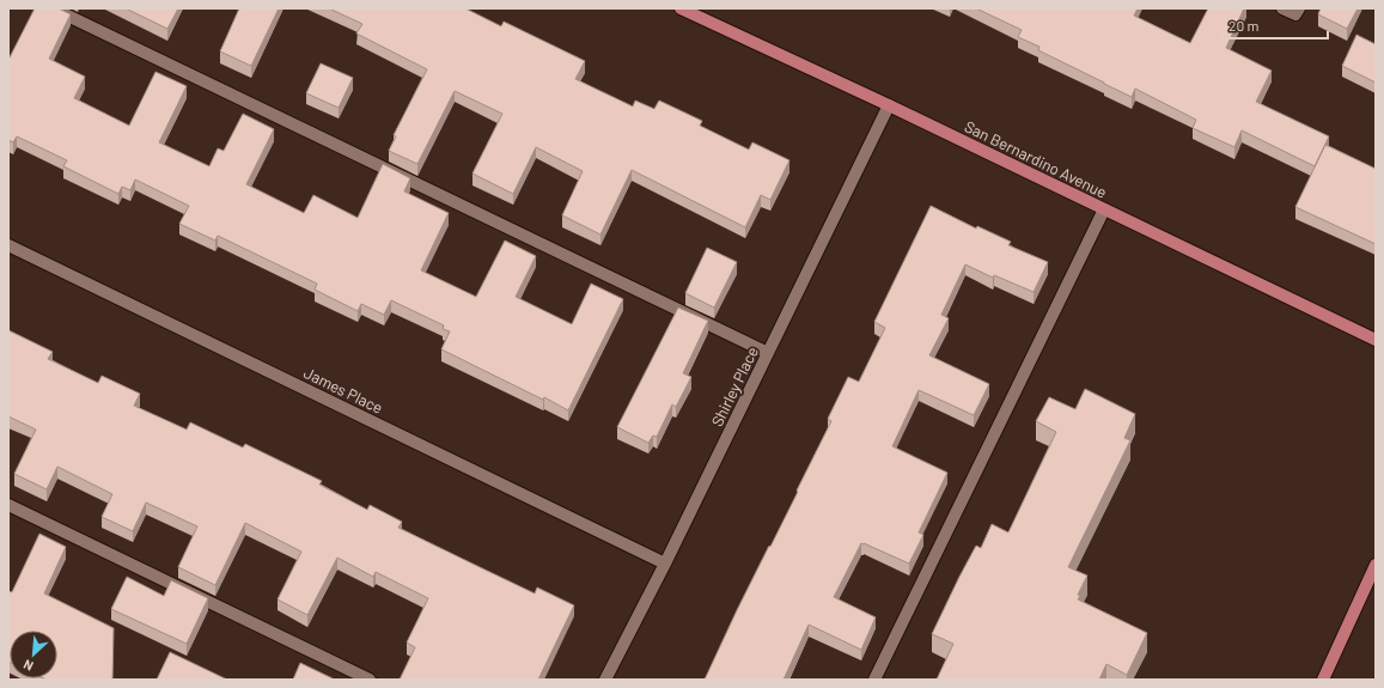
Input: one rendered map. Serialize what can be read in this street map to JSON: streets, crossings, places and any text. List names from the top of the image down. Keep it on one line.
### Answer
{"streets":{"main road":["San Bernardino Avenue"],"street":["Shirley Place","James Place"]},"crossings":[["San Bernardino Avenue","Shirley Place"],["Shirley Place","James Place"]],"scale_bar":"20 m","north":"bottom left"}
